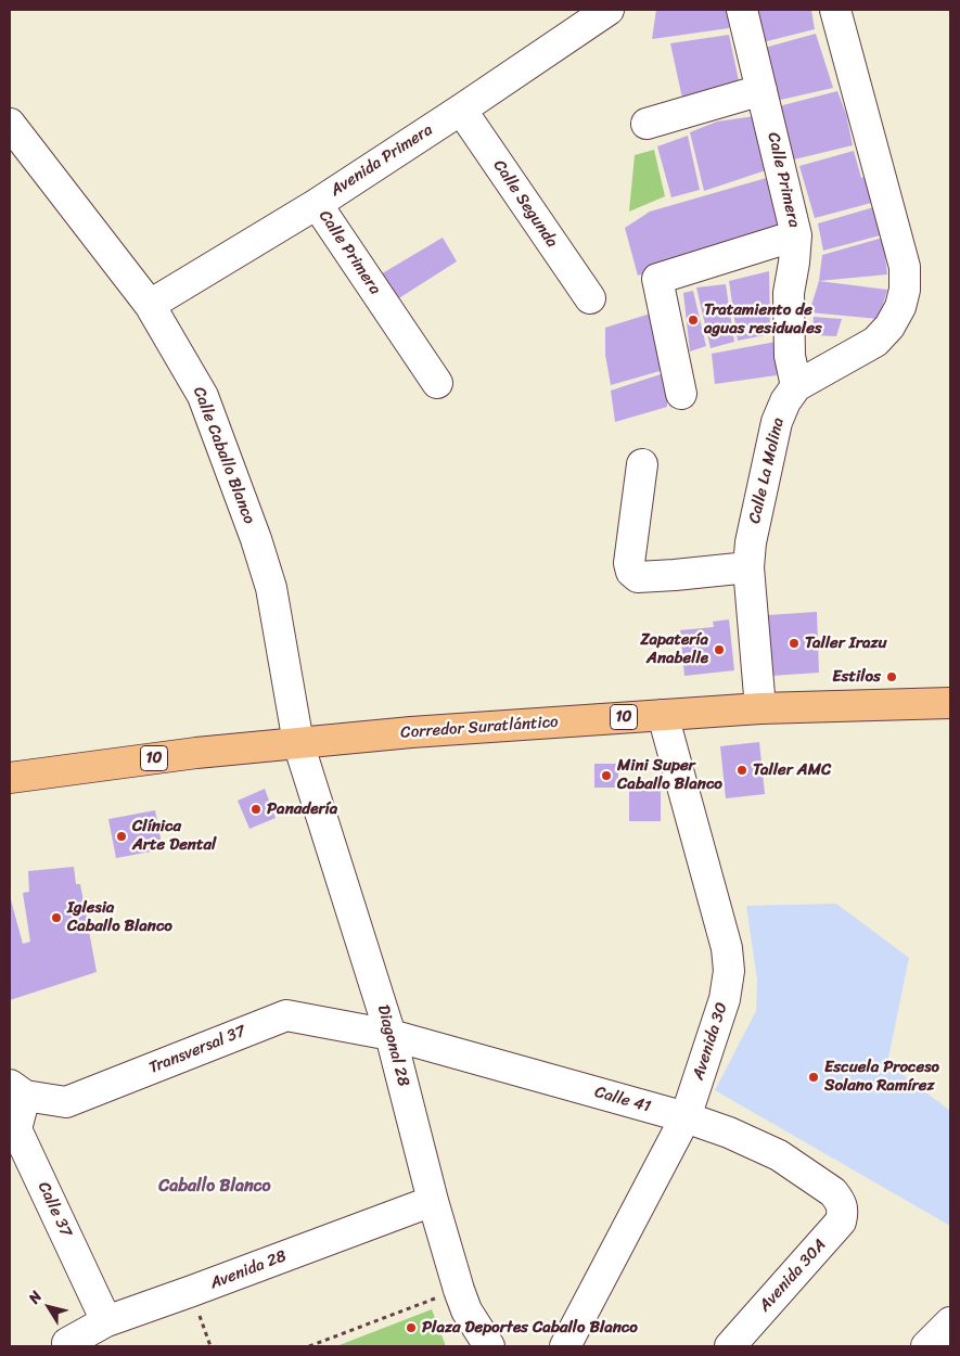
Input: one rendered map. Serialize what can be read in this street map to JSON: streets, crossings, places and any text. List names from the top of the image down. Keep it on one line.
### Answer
{"streets":{"main road":["10","Corredor Suratlántico"],"street":["Avenida Primera","Calle Primera","Calle Segunda","Calle Caballo Blanco","Calle La Molina","Avenida 30","Diagonal 28","Transversal 37","Calle 41","Calle 37","Avenida 28","Avenida 30A"]},"crossings":[["Avenida Primera","Calle Primera"],["Avenida Primera","Calle Segunda"],["Avenida Primera","Calle Caballo Blanco"],["Calle Primera","Calle La Molina"],["Calle Caballo Blanco","Corredor Suratlántico"],["Calle Caballo Blanco","Diagonal 28"],["Calle La Molina","Corredor Suratlántico"],["Corredor Suratlántico","Avenida 30"],["Corredor Suratlántico","Diagonal 28"],["Avenida 30","Calle 41"],["Diagonal 28","Transversal 37"],["Diagonal 28","Calle 41"],["Diagonal 28","Avenida 28"],["Transversal 37","Calle 41"],["Transversal 37","Calle 37"],["Calle 41","Avenida 30A"],["Calle 37","Avenida 28"]],"districts":["Caballo Blanco"],"places":["Tratamiento de aguas residuales","Taller Irazu","Zapatería Anabelle","Estilos","Taller AMC","Mini Super Caballo Blanco","Panadería","Clínica Arte Dental","Iglesia Caballo Blanco","Escuela Proceso Solano Ramírez","Plaza Deportes Caballo Blanco"],"north":"top left"}
